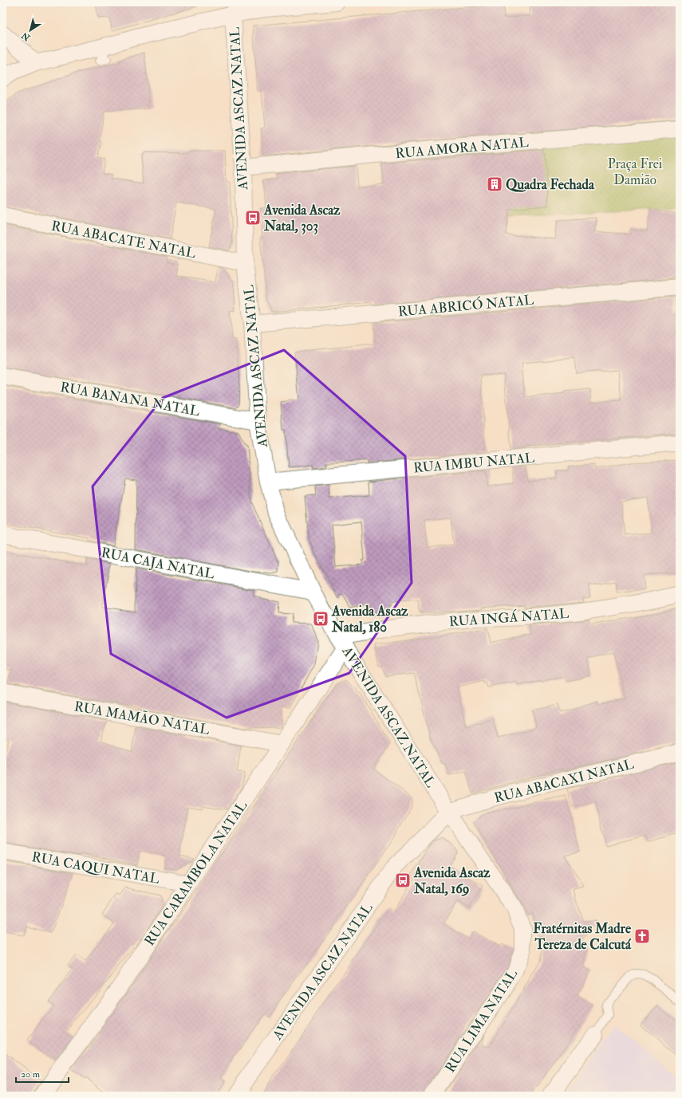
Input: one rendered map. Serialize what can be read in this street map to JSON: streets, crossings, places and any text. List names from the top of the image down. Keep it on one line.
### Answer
{"streets":{"street":["AVENIDA ASCAZ NATAL","RUA AMORA NATAL","RUA ABACATE NATAL","RUA ABRICÓ NATAL","RUA BANANA NATAL","RUA IMBU NATAL","RUA CAJA NATAL","RUA INGÁ NATAL","RUA MAMÃO NATAL","RUA ABACAXI NATAL","RUA CAQUI NATAL","RUA CARAMBOLA NATAL","RUA LIMA NATAL"]},"crossings":[["AVENIDA ASCAZ NATAL","RUA AMORA NATAL"],["AVENIDA ASCAZ NATAL","RUA ABACATE NATAL"],["AVENIDA ASCAZ NATAL","RUA ABRICÓ NATAL"],["AVENIDA ASCAZ NATAL","RUA BANANA NATAL"],["AVENIDA ASCAZ NATAL","RUA IMBU NATAL"],["AVENIDA ASCAZ NATAL","RUA CAJA NATAL"],["AVENIDA ASCAZ NATAL","RUA INGÁ NATAL"],["AVENIDA ASCAZ NATAL","RUA ABACAXI NATAL"],["AVENIDA ASCAZ NATAL","RUA CARAMBOLA NATAL"],["AVENIDA ASCAZ NATAL","RUA LIMA NATAL"],["RUA INGÁ NATAL","RUA CARAMBOLA NATAL"],["RUA MAMÃO NATAL","RUA CARAMBOLA NATAL"],["RUA ABACAXI NATAL","RUA LIMA NATAL"],["RUA CAQUI NATAL","RUA CARAMBOLA NATAL"]],"parks":["Praça Frei Damião"],"places":{"building":["Quadra Fechada"],"bus stop":["Avenida Ascaz Natal, 303","Avenida Ascaz Natal, 180","Avenida Ascaz Natal, 169"],"church":["Fratérnitas Madre Tereza de Calcutá"]},"scale_bar":"20 m","north":"bottom left"}
